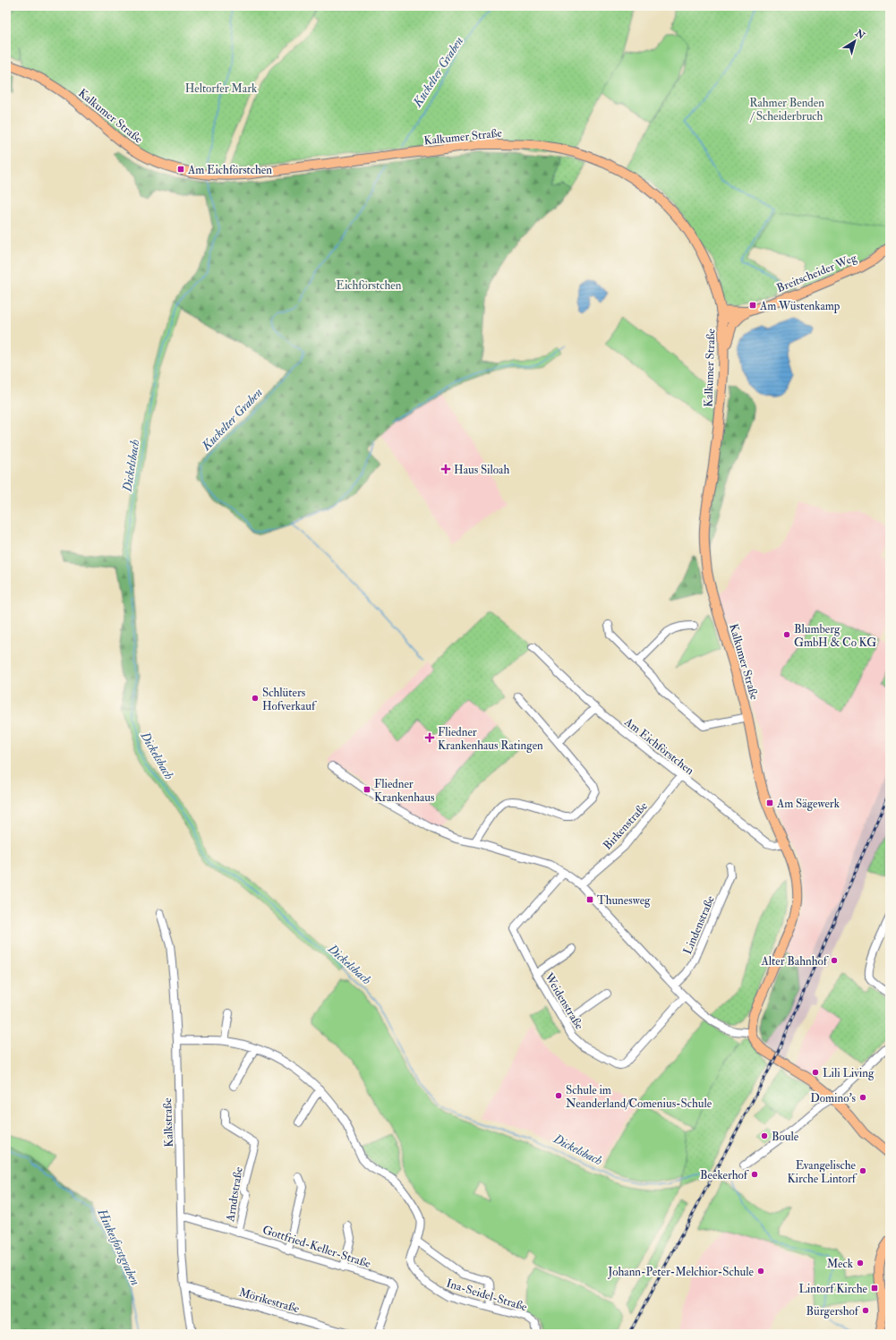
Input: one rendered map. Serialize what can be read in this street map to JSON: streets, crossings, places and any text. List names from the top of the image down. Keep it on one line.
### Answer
{"streets":{"main road":["Kalkumer Straße","Breitscheider Weg"],"street":["Am Eichförstchen","Birkenstraße","Lindenstraße","Weidenstraße","Kalkstraße","Arndtstraße","Gottfried-Keller-Straße","Ina-Seidel-Straße","Mörikestraße"]},"crossings":[["Kalkumer Straße","Breitscheider Weg"],["Kalkumer Straße","Am Eichförstchen"],["Am Eichförstchen","Birkenstraße"],["Kalkstraße","Gottfried-Keller-Straße"],["Kalkstraße","Ina-Seidel-Straße"],["Kalkstraße","Mörikestraße"],["Arndtstraße","Gottfried-Keller-Straße"]],"water":["Kuckelter Graben","Dickelsbach","Hinkesforstgraben"],"parks":["Heltorfer Mark","Rahmer Benden / Scheiderbruch","Eichförstchen"],"places":{"transit":["Am Eichförstchen","Am Wüstenkamp","Fliedner Krankenhaus","Am Sägewerk","Thunesweg","Lintorf Kirche"],"health":["Haus Siloah","Fliedner Krankenhaus Ratingen"],"other":["Blumberg GmbH & Co KG","Schlüters Hofverkauf","Alter Bahnhof","Lili Living","Schule im Neanderland/Comenius-Schule","Domino's","Boule","Evangelische Kirche Lintorf","Beekerhof","Meck","Johann-Peter-Melchior-Schule","Bürgershof"]},"north":"top right"}
